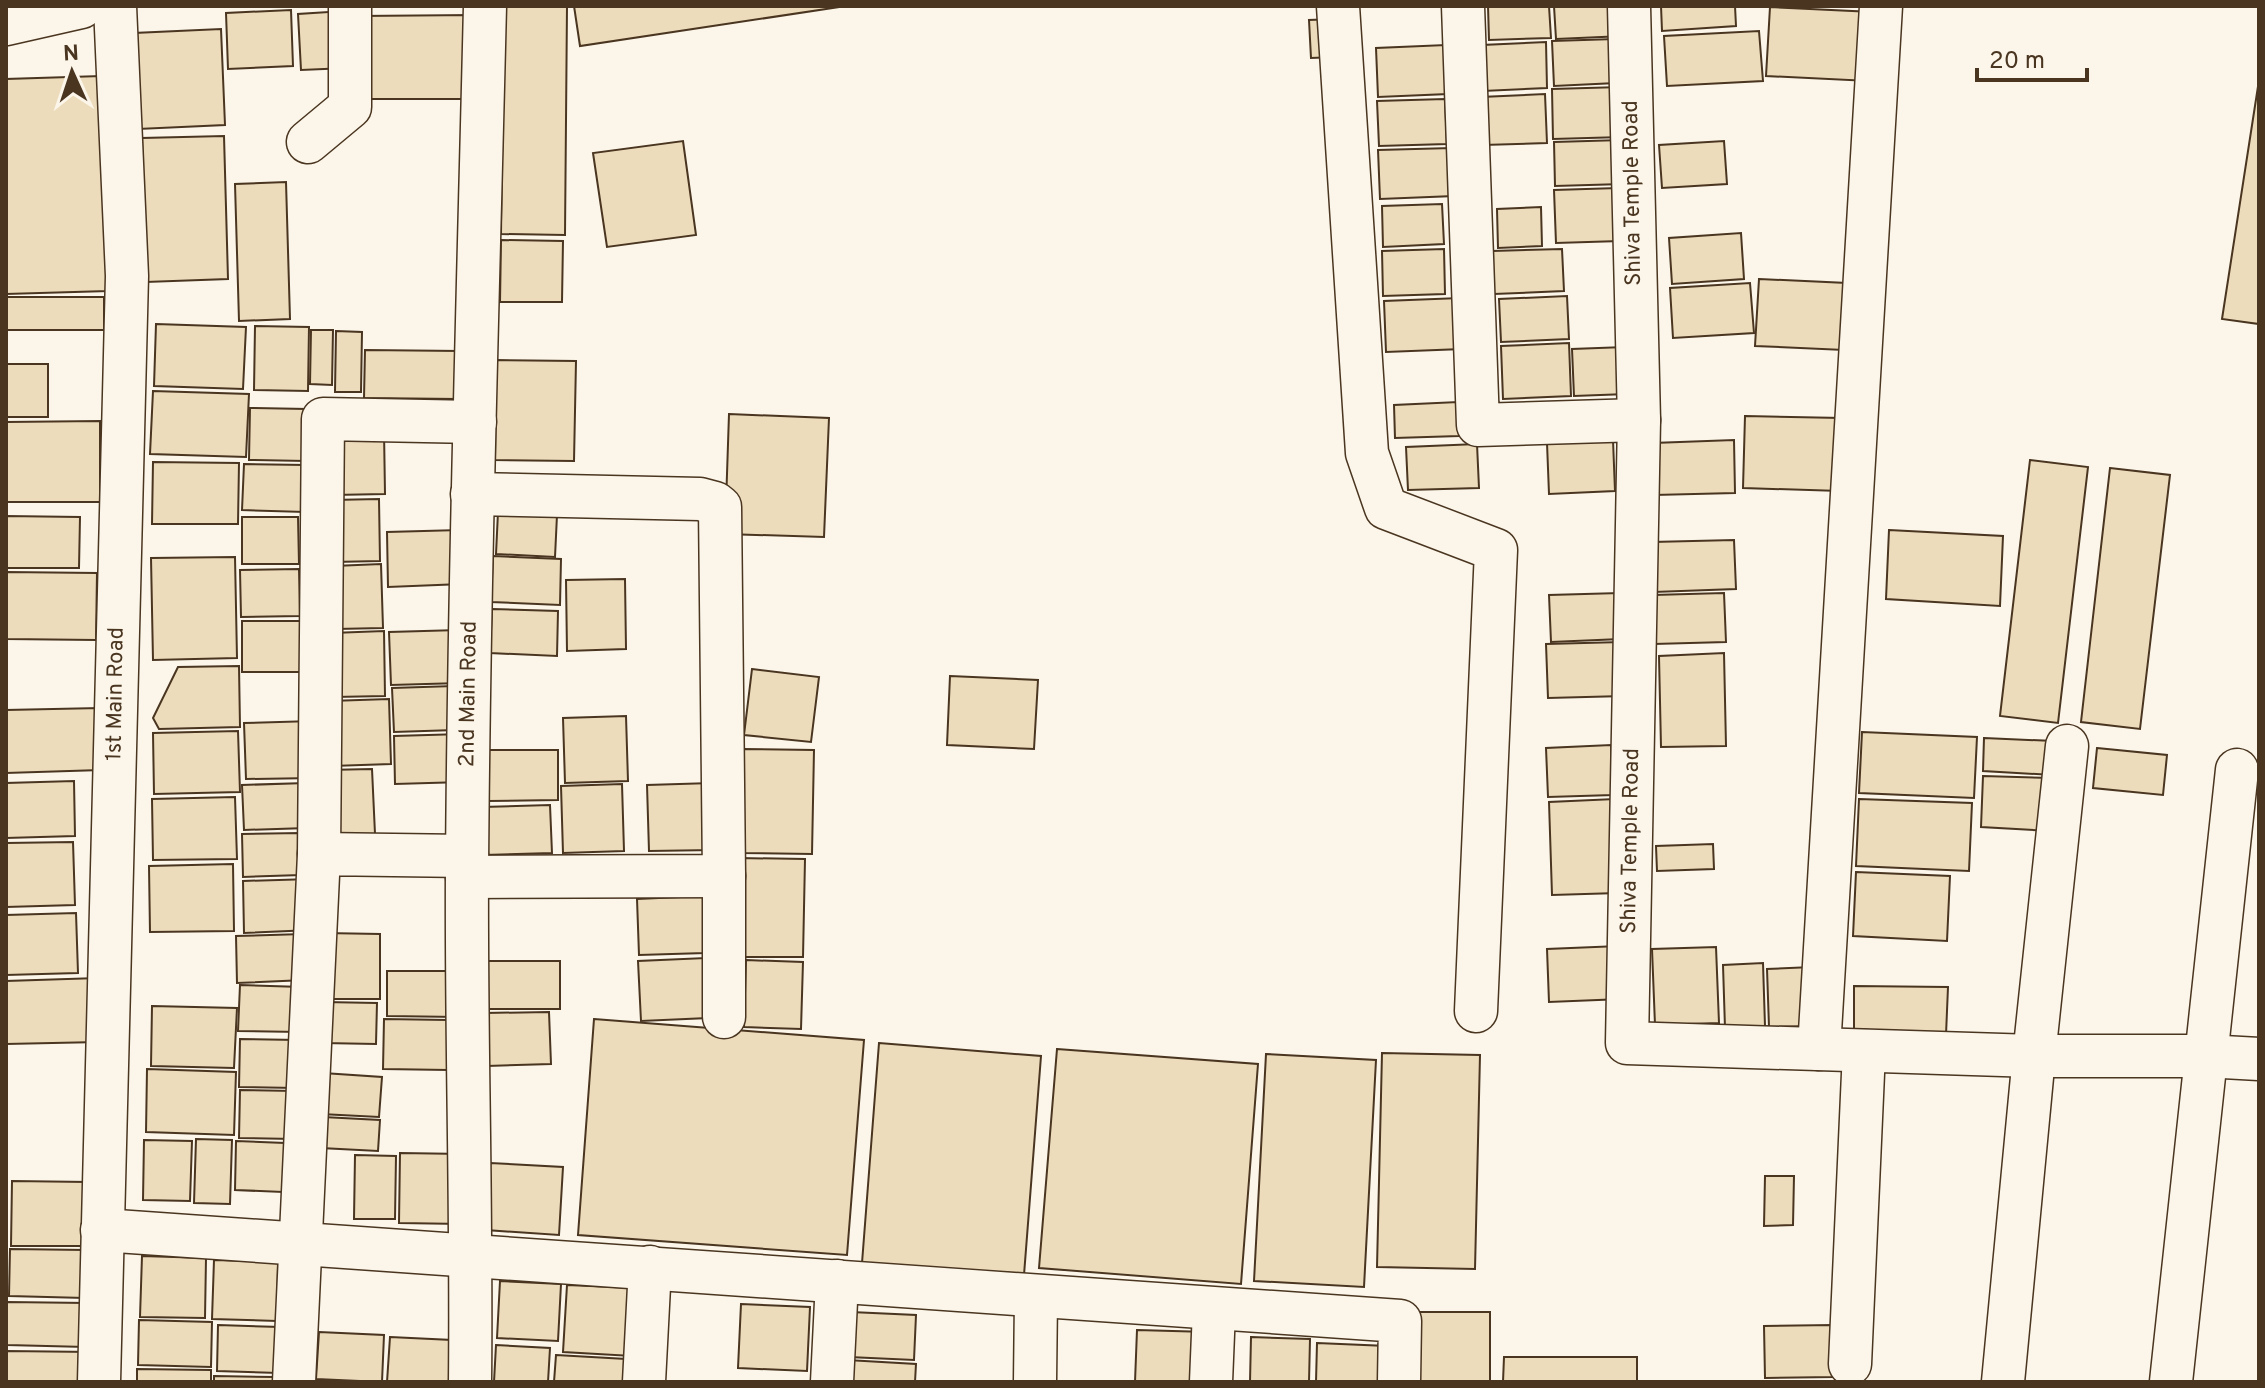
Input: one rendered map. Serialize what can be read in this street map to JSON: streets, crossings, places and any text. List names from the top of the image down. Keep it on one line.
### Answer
{"streets":{"street":["Shiva Temple Road","1st Main Road","2nd Main Road"]},"scale_bar":"20 m","north":"top"}
